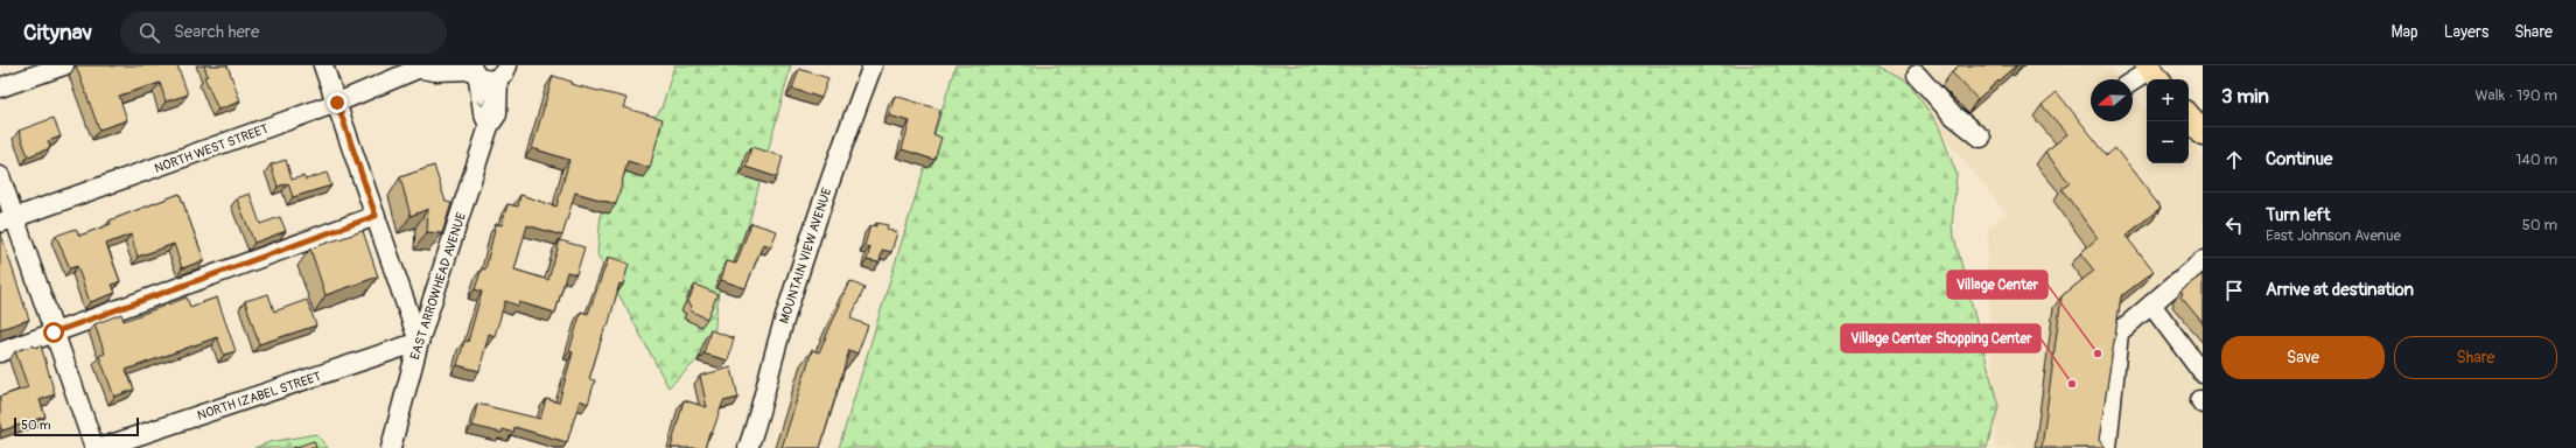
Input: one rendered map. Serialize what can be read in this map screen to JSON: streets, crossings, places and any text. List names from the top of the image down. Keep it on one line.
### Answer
{"streets":{"street":["NORTH WEST STREET","MOUNTAIN VIEW AVENUE","EAST ARROWHEAD AVENUE","NORTH IZABEL STREET"]},"crossings":[["NORTH WEST STREET","EAST ARROWHEAD AVENUE"],["EAST ARROWHEAD AVENUE","NORTH IZABEL STREET"]],"places":["Village Center","Village Center Shopping Center"],"scale_bar":"50 m","north":"left","page":{"header":"Citynav","search":"Search here","nav":["Map","Layers","Share"],"heading":["3 min","Walk · 190 m"],"map_buttons":["+","−"],"list":[["Continue","140 m"],["Turn left","East Johnson Avenue","50 m"],"Arrive at destination"],"buttons":["Save","Share"],"scale":"50 m"}}
